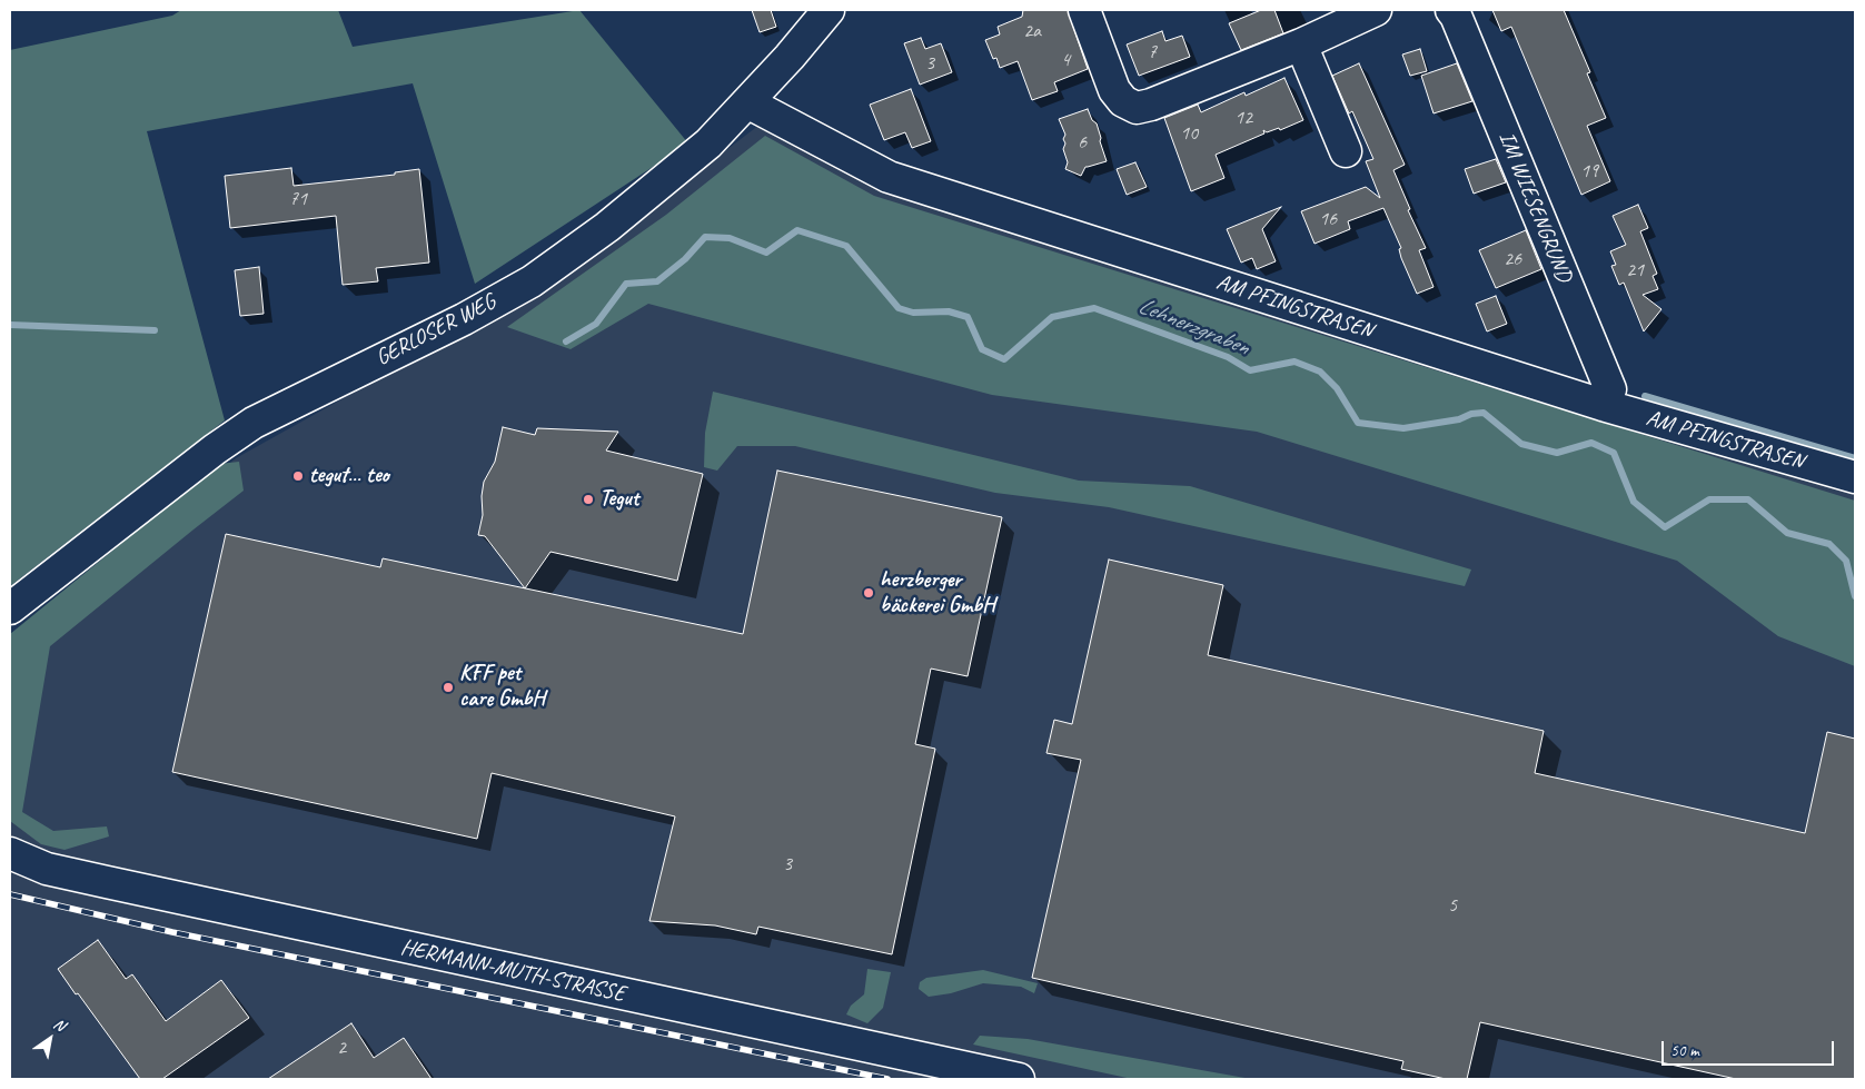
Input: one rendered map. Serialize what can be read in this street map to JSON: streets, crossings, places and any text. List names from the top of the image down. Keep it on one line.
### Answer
{"streets":{"street":["IM WIESENGRUND","AM PFINGSTRASEN","GERLOSER WEG","HERMANN-MUTH-STRASSE"]},"crossings":[["IM WIESENGRUND","AM PFINGSTRASEN"],["AM PFINGSTRASEN","GERLOSER WEG"]],"water":["Lehnerzgraben"],"places":["tegut… teo","Tegut","herzberger bäckerei GmbH","KFF pet care GmbH"],"house_numbers":["2a","7","4","3","12","10","6","19","71","16","26","21","3","5","2"],"scale_bar":"50 m","north":"top right"}
